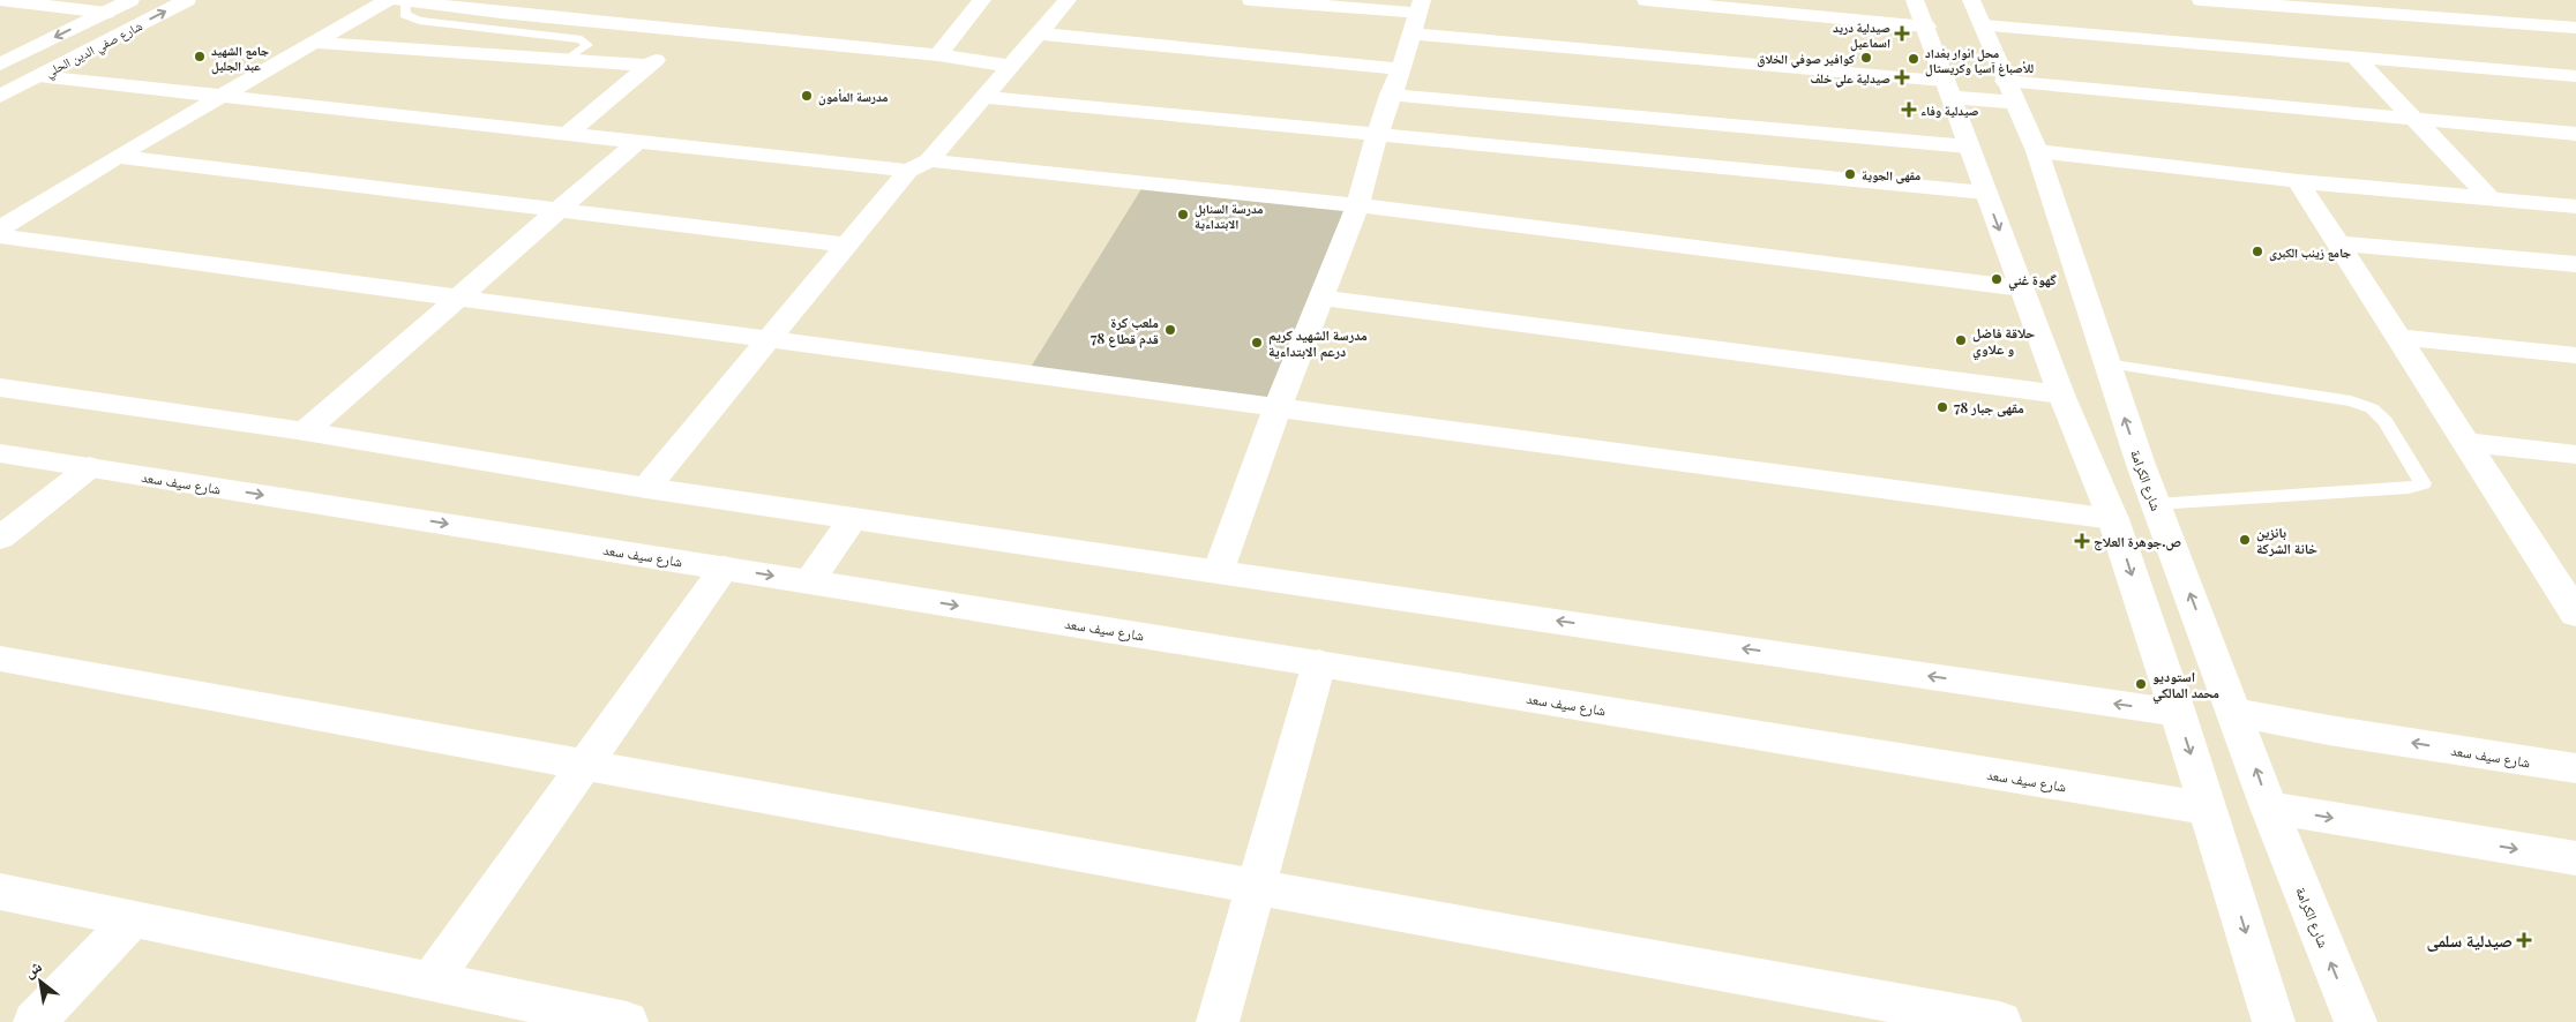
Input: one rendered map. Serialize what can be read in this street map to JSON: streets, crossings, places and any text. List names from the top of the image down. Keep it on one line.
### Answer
{"streets":{"street":["شارع صفي الدين الحلي","شارع الكرامة","شارع سيف سعد"]},"crossings":[["شارع الكرامة","شارع سيف سعد"]],"places":{"health":["صيدلية دريد اسماعيل","صيدلية علي خلف","صيدلية وفاء","ص.جوهرة العلاج","صيدلية سلمى"],"other":["جامع الشهيد عبد الجليل","كوافير صوفي الخلاق","محل انوار بغداد للأصباغ آسيا وكريستال","مدرسة المأمون","مقهى الجوية","مدرسة السنابل الابتداءية","جامع زينب الكبرى","گهوة غني","ملعب كرة قدم قطاع 78","حلاقة فاضل و علاوي","مدرسة الشهيد كريم درعم الابتداءية","مقهى جبار 78","بانزين خانة الشركة","استوديو محمد المالكي"]},"north":"top left"}
